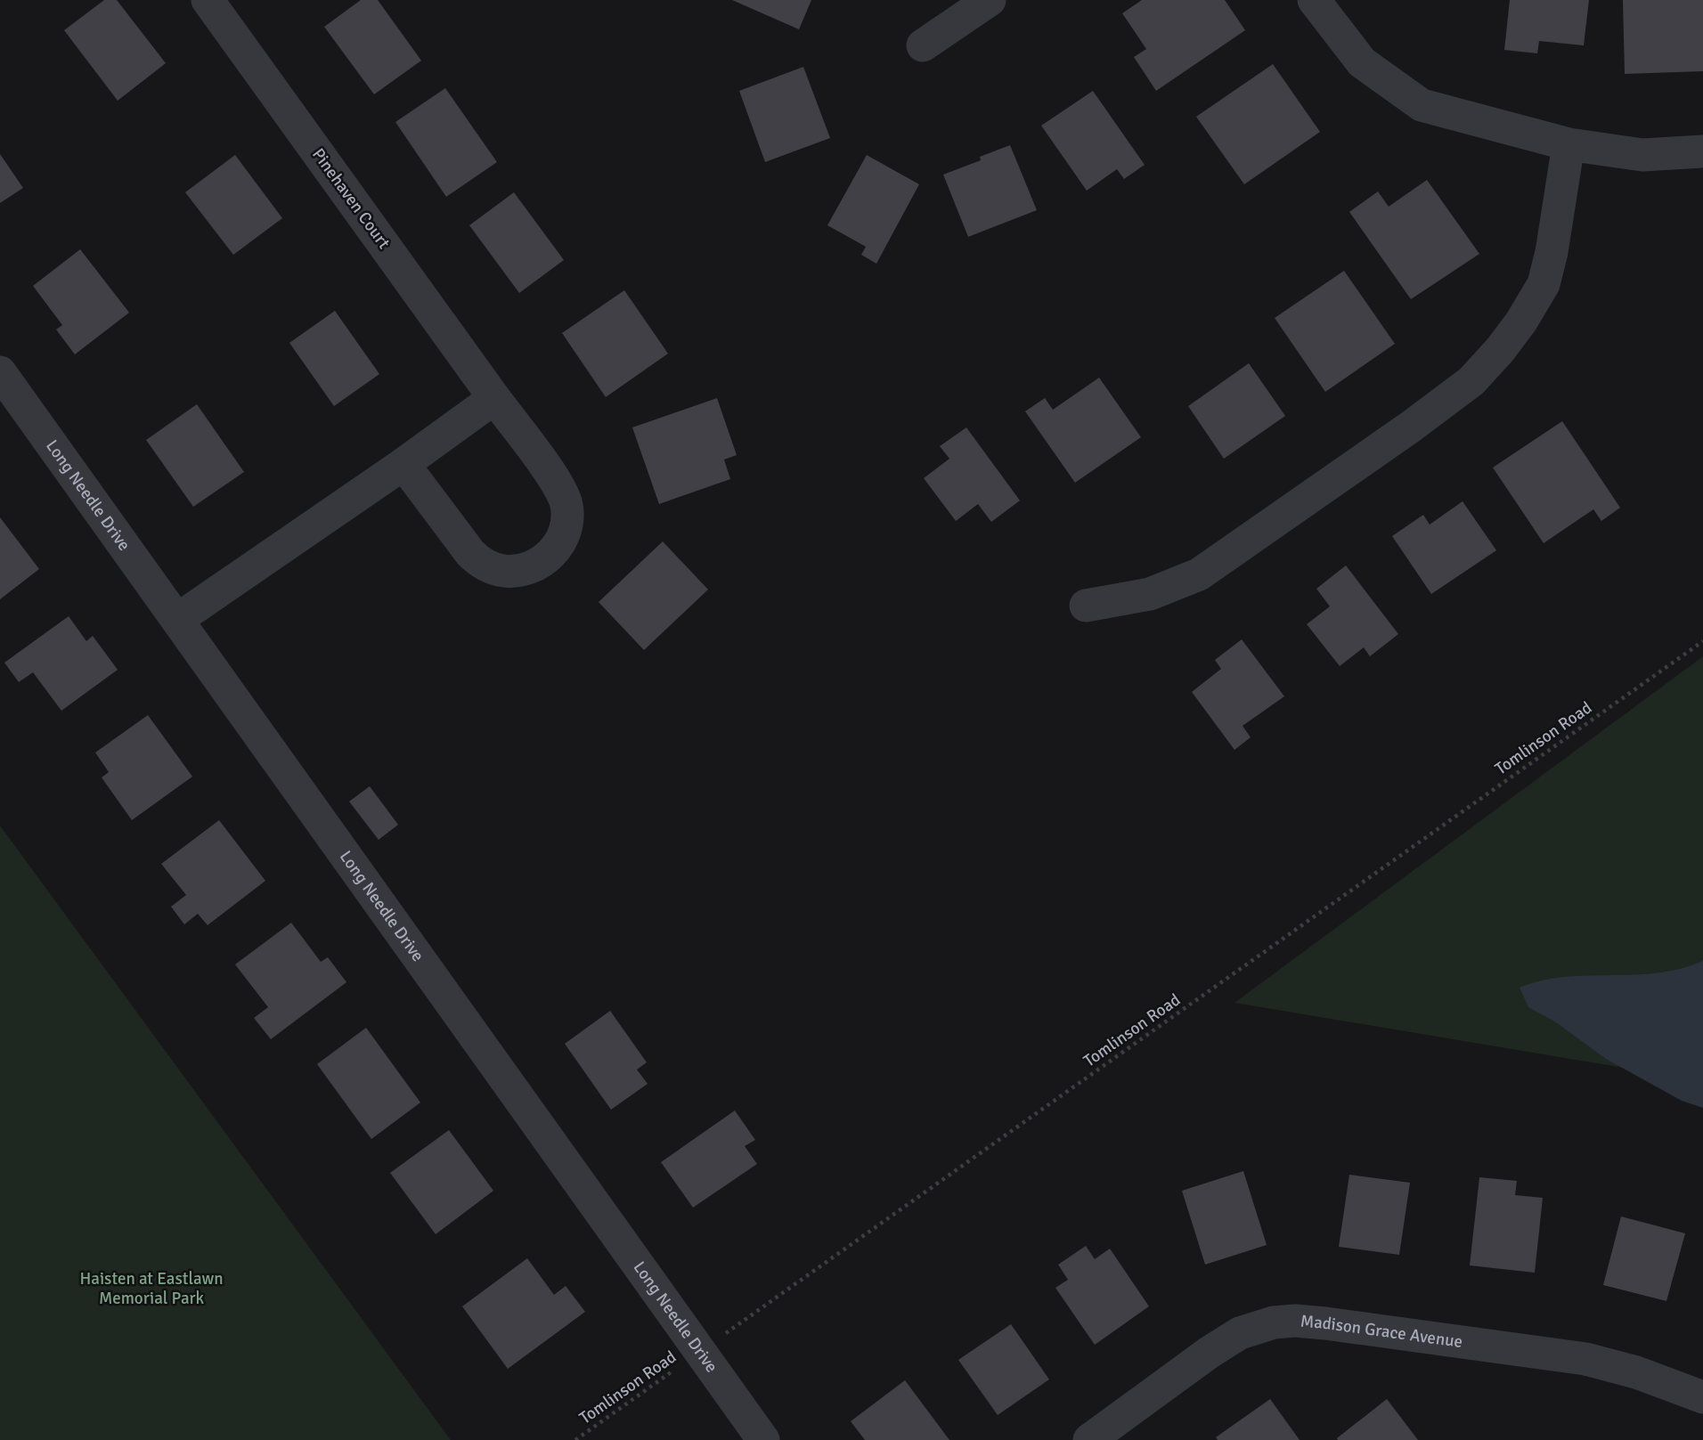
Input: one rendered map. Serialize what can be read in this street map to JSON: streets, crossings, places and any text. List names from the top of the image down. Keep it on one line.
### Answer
{"streets":{"street":["Pinehaven Court","Long Needle Drive","Madison Grace Avenue"],"path":["Tomlinson Road"]},"crossings":[["Long Needle Drive","Tomlinson Road"]],"parks":["Haisten at Eastlawn Memorial Park"]}
